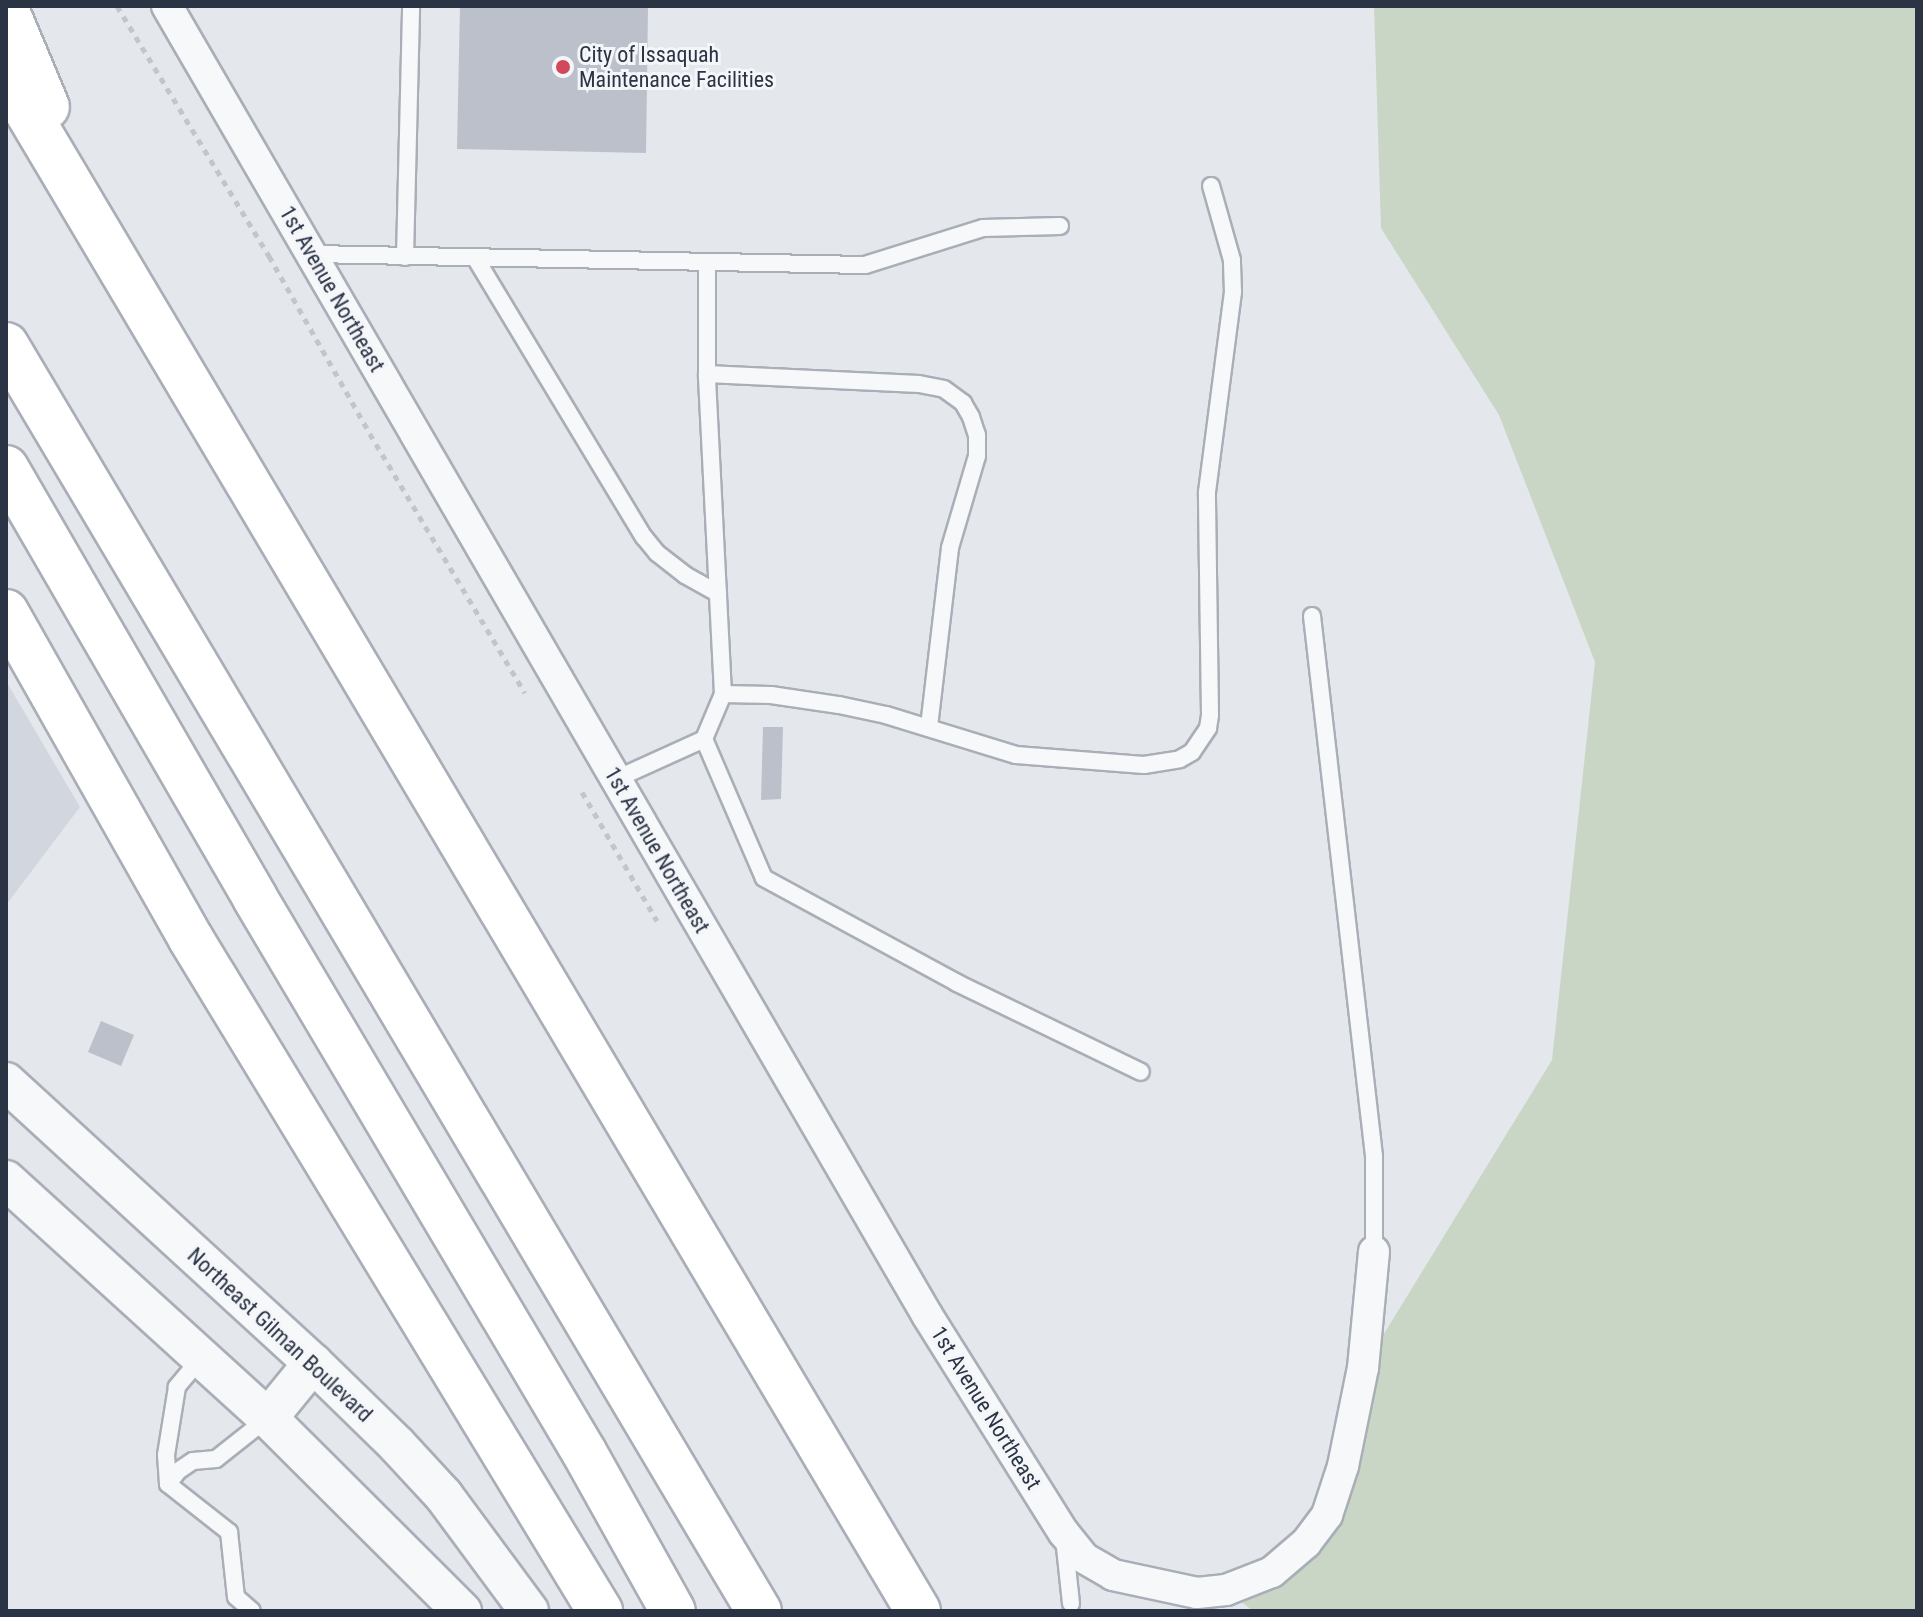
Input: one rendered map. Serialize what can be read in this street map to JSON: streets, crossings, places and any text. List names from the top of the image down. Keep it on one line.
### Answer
{"streets":{"street":["1st Avenue Northeast","Northeast Gilman Boulevard"]},"places":["City of Issaquah Maintenance Facilities"]}
